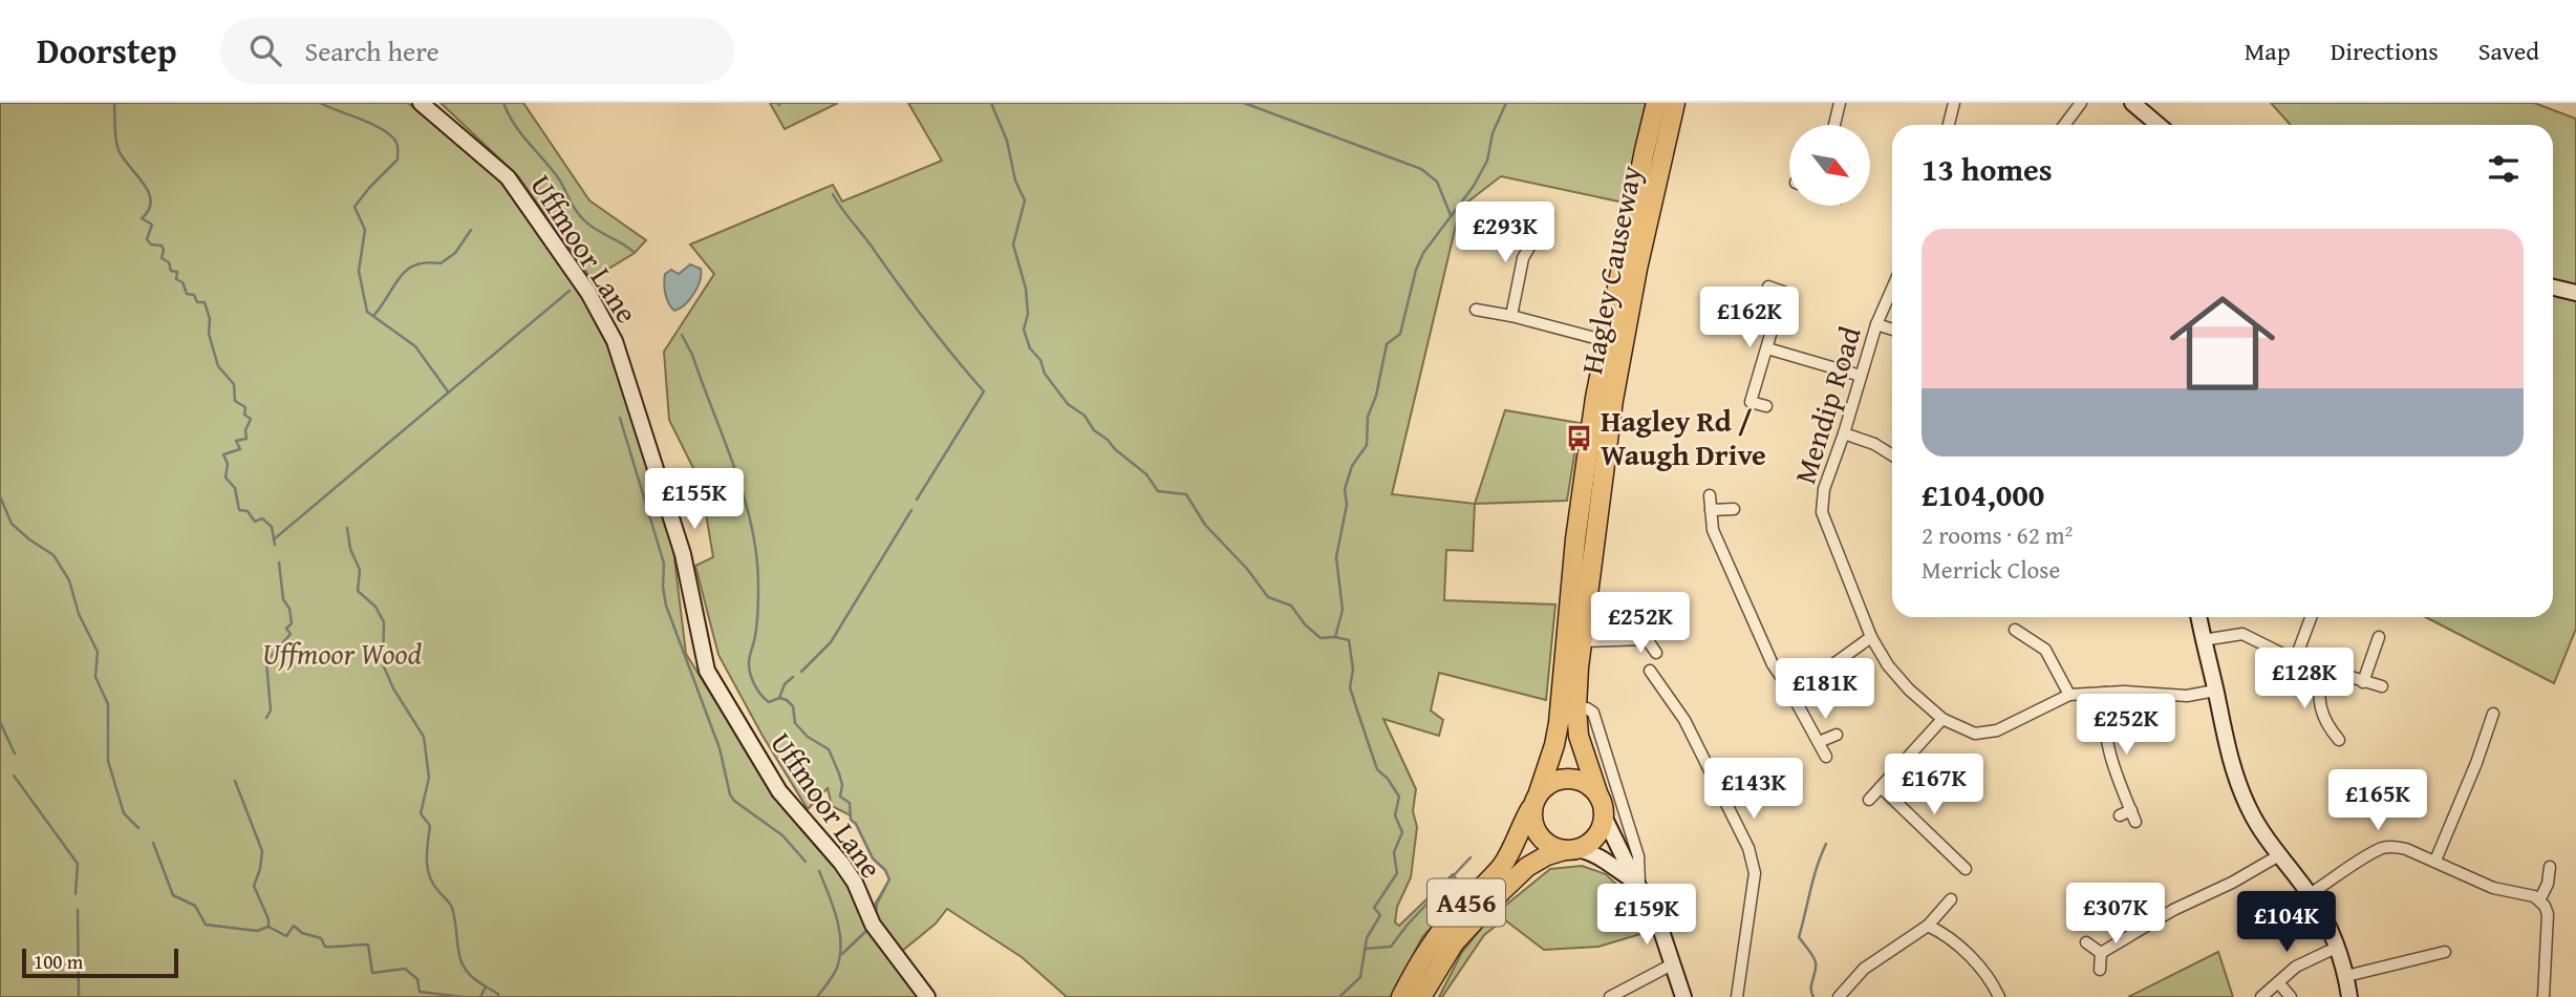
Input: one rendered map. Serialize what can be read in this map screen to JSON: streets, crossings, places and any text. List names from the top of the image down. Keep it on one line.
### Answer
{"streets":{"highway":["Hagley Causeway","A456"],"street":["Uffmoor Lane","Mendip Road"]},"crossings":[["Hagley Causeway","A456"]],"parks":["Uffmoor Wood"],"places":{"bus stop":["Hagley Rd / Waugh Drive"]},"scale_bar":"100 m","north":"bottom right","page":{"header":"Doorstep","search":"Search here","nav":["Map","Directions","Saved"],"heading":"13 homes","price":["£293K","£162K","£155K","£252K","£128K","£181K","£252K","£167K","£143K","£165K","£307K","£159K","£104K"],"list":[{"name":"£104,000","note":"2 rooms · 62 m² · Merrick Close"}],"scale":"100 m"}}
